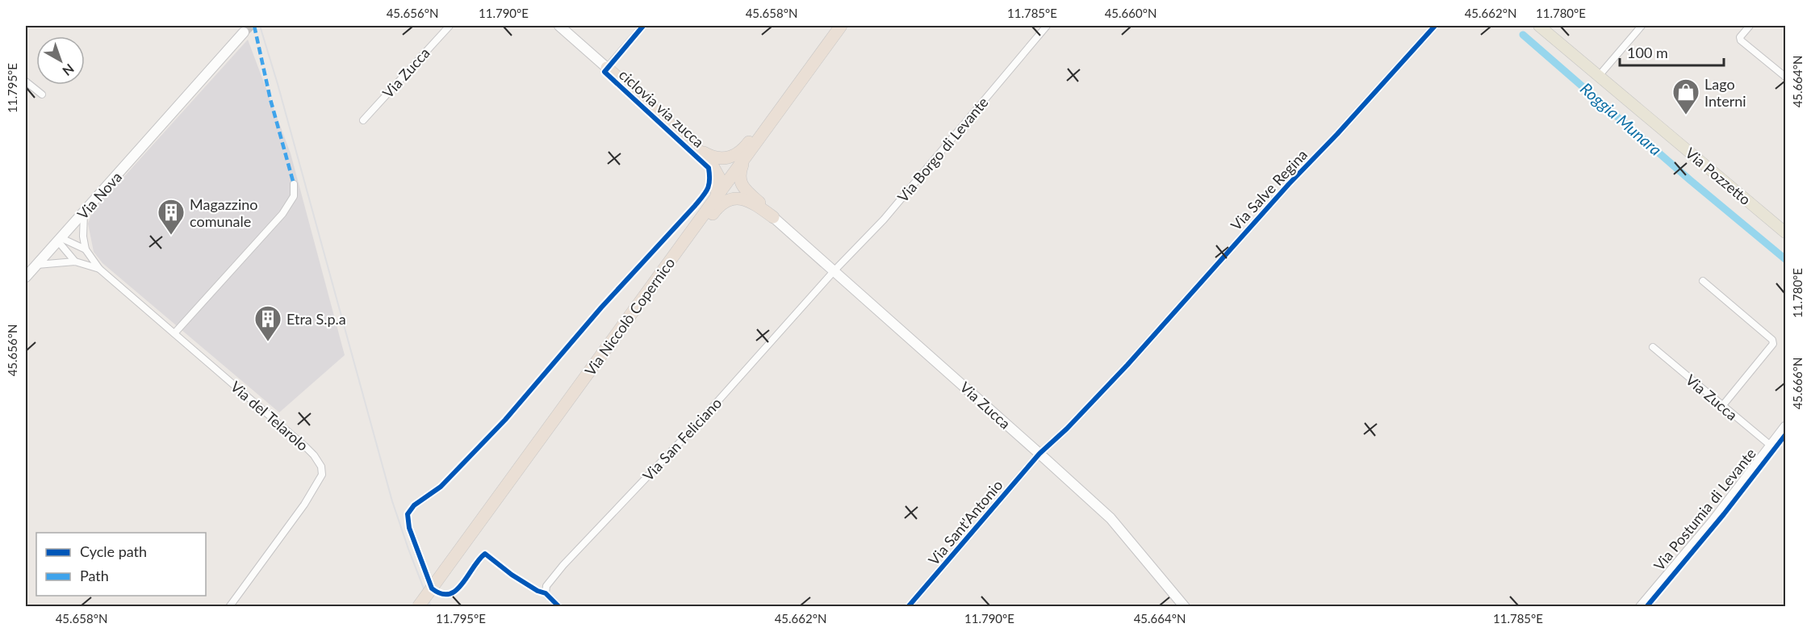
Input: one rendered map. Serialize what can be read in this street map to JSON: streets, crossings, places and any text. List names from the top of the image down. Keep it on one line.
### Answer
{"streets":{"highway":["Via Niccolò Copernico"],"main road":["Via Pozzetto"],"street":["Via Zucca","Via Borgo di Levante","Via Salve Regina","Via Nova","Via del Telarolo","Via San Feliciano","Via Postumia di Levante","Via Sant'Antonio"],"cycle path":["ciclovia via zucca"]},"crossings":[["Via Zucca","Via Borgo di Levante"],["Via Zucca","Via Salve Regina"],["Via Zucca","Via San Feliciano"],["Via Zucca","Via Postumia di Levante"],["Via Zucca","Via Sant'Antonio"],["Via Borgo di Levante","Via San Feliciano"],["Via Salve Regina","Via Sant'Antonio"]],"water":["Roggia Munara"],"places":{"shop":["Lago Interni"],"building":["Magazzino comunale","Etra S.p.a"]},"legend":["Cycle path","Path"],"scale_bar":"100 m","north":"bottom right","coordinates":["45.656°N","11.790°E","45.658°N","11.785°E","45.660°N","45.662°N","11.780°E","45.664°N","11.795°E","45.666°N"]}
